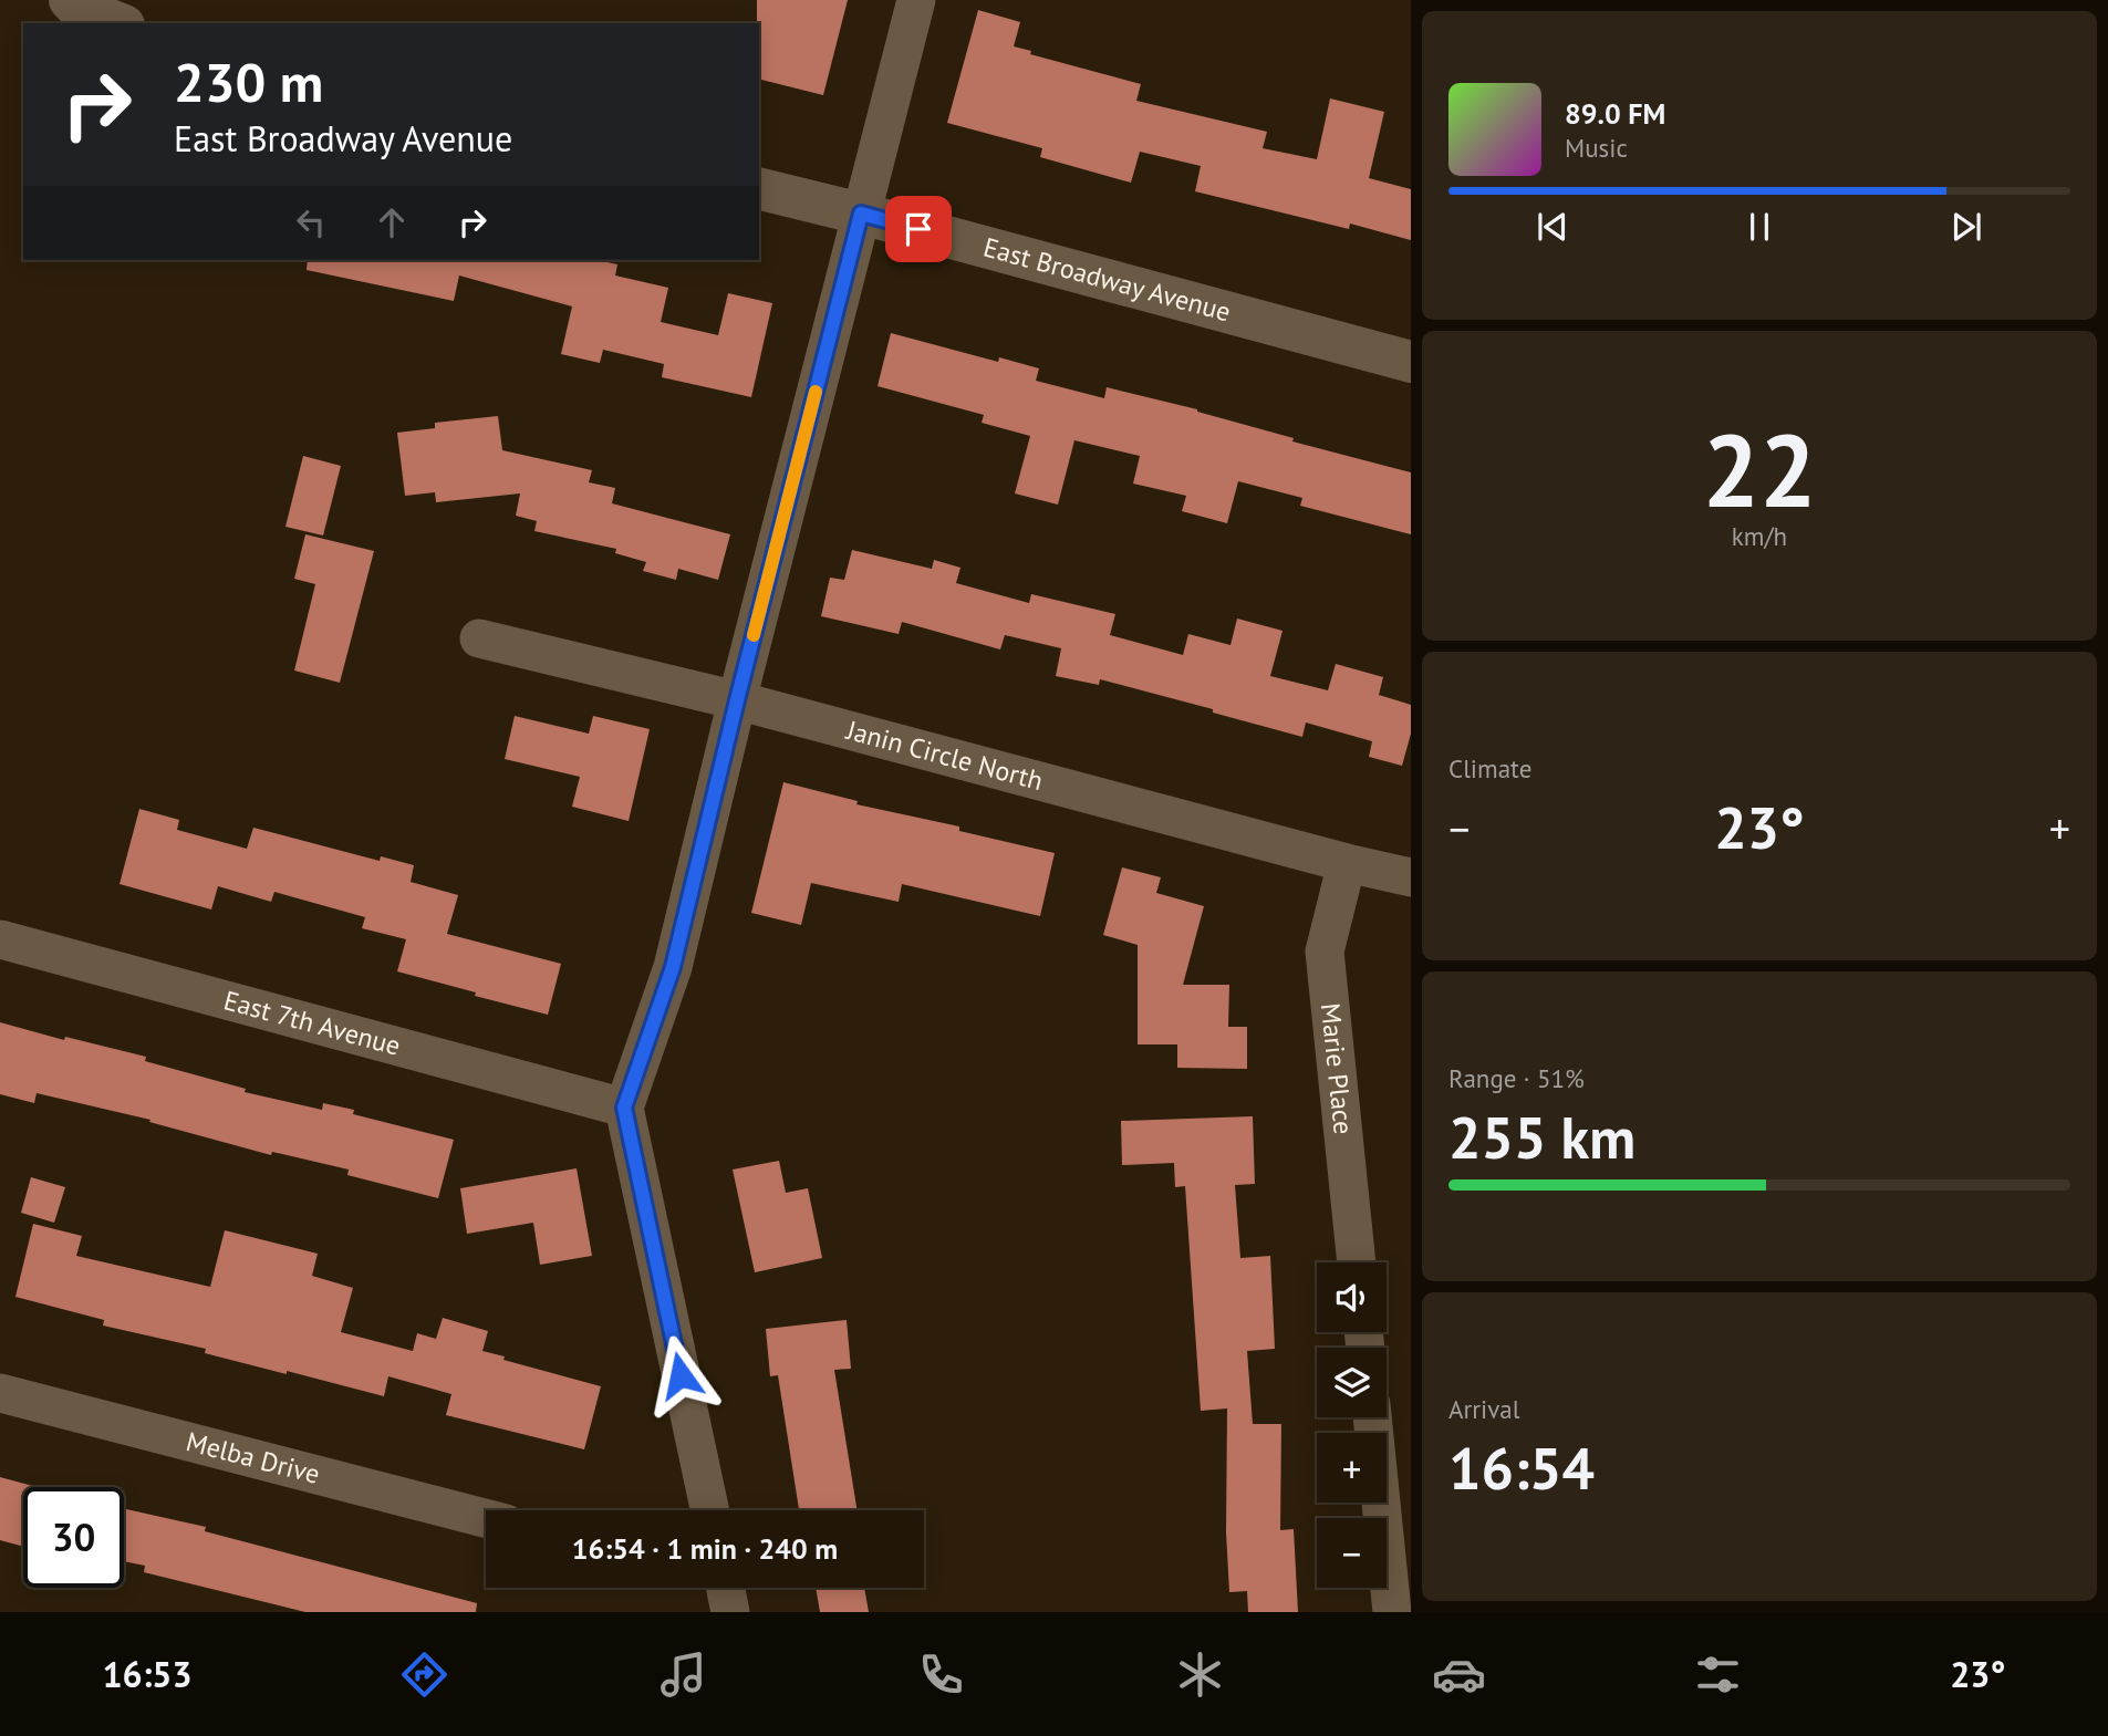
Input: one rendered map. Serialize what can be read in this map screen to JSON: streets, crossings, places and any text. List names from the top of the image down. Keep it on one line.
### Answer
{"streets":{"street":["East Broadway Avenue","Janin Circle North","East 7th Avenue","Marie Place","Melba Drive"]},"crossings":[["Janin Circle North","Marie Place"]],"page":{"turn":["230 m","East Broadway Avenue"],"song":["89.0 FM","Music"],"tile":[["22","km/h"],"Climate",["Range · 51%","255 km"],["Arrival","16:54"]],"heat":["−","23°","+"],"map_buttons":["+","−"],"limit":"30","trip":"16:54 · 1 min · 240 m","tabs":["16:53","23°"]}}
